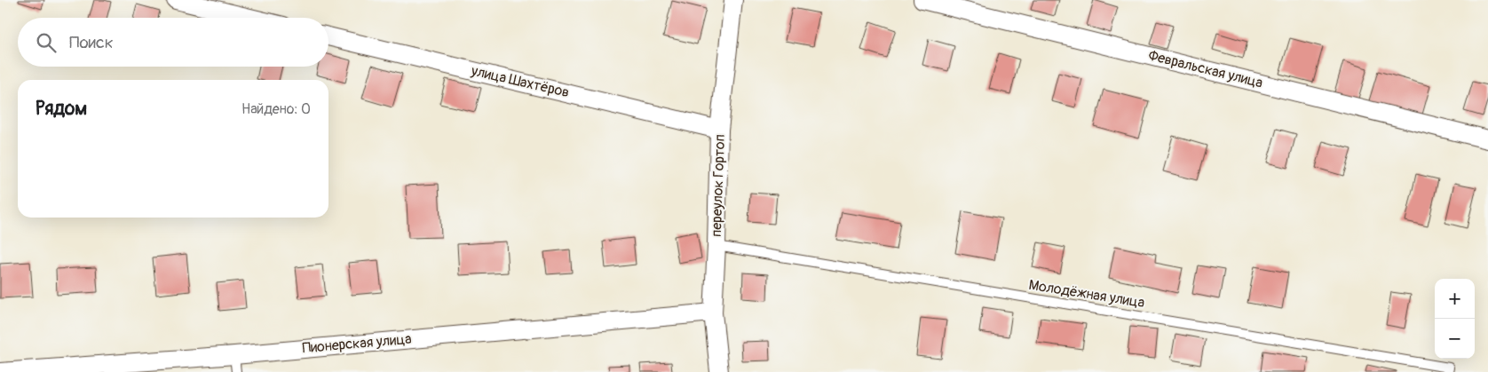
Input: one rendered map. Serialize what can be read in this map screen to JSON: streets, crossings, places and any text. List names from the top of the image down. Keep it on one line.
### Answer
{"streets":{"street":["Февральская улица","улица Шахтёров","переулок Гортоп","Пионерская улица"],"lane":["Молодёжная улица"]},"crossings":[["улица Шахтёров","переулок Гортоп"],["переулок Гортоп","Молодёжная улица"],["переулок Гортоп","Пионерская улица"]],"page":{"search":"Поиск","heading":["Рядом","Найдено: 0"],"map_buttons":["+","−"]}}
